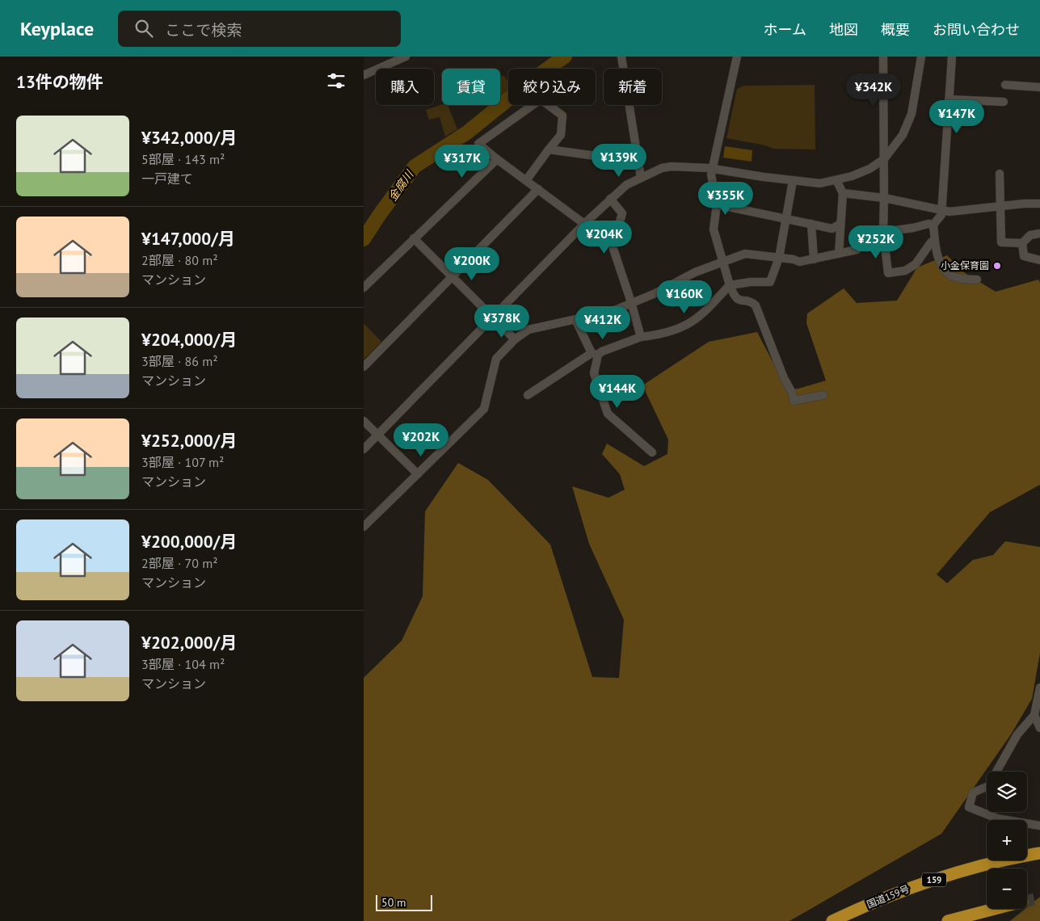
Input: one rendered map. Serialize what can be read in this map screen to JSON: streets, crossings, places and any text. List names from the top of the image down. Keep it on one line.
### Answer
{"streets":{"highway":["159","国道159号"]},"water":["金腐川"],"places":["小金保育園"],"scale_bar":"50 m","page":{"header":"Keyplace","search":"ここで検索","nav":["ホーム","地図","概要","お問い合わせ"],"heading":"13件の物件","chip":["購入","賃貸","絞り込み","新着"],"price":["¥342K","¥147K","¥139K","¥317K","¥355K","¥204K","¥252K","¥200K","¥160K","¥378K","¥412K","¥144K","¥202K"],"list":[{"name":"¥342,000/月","note":"5部屋 · 143 m² · 一戸建て"},{"name":"¥147,000/月","note":"2部屋 · 80 m² · マンション"},{"name":"¥204,000/月","note":"3部屋 · 86 m² · マンション"},{"name":"¥252,000/月","note":"3部屋 · 107 m² · マンション"},{"name":"¥200,000/月","note":"2部屋 · 70 m² · マンション"},{"name":"¥202,000/月","note":"3部屋 · 104 m² · マンション"}],"map_buttons":["+","−"],"scale":"50 m"}}
